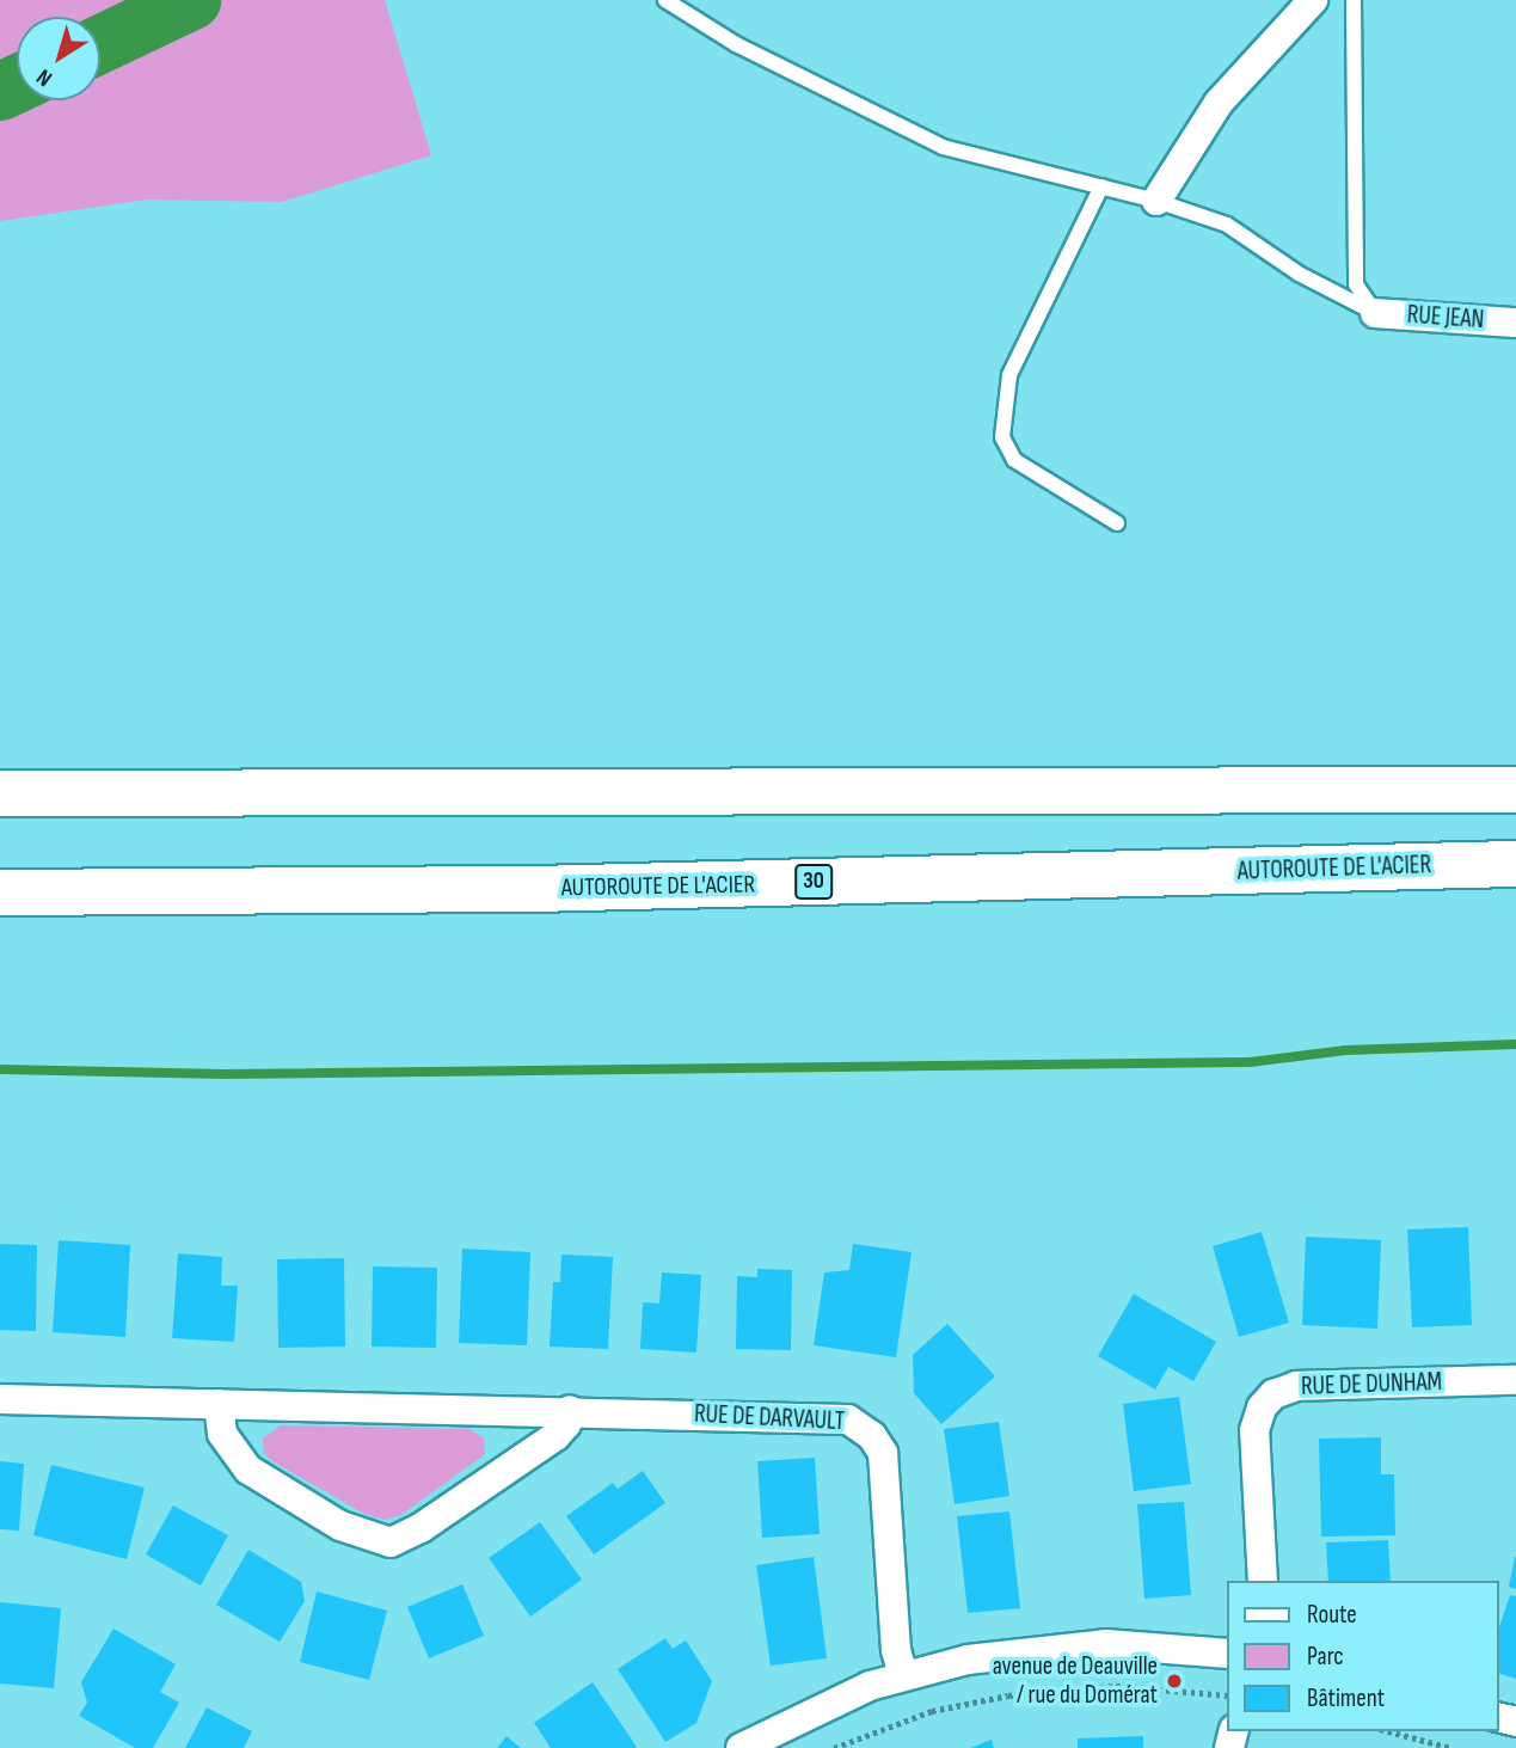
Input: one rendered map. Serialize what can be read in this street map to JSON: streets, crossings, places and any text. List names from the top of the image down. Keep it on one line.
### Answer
{"streets":{"highway":["AUTOROUTE DE L'ACIER","30"],"street":["RUE JEAN","RUE DE DUNHAM","RUE DE DARVAULT"]},"places":["avenue de Deauville / rue du Domérat"],"legend":["Route","Parc","Bâtiment"],"north":"bottom left"}
